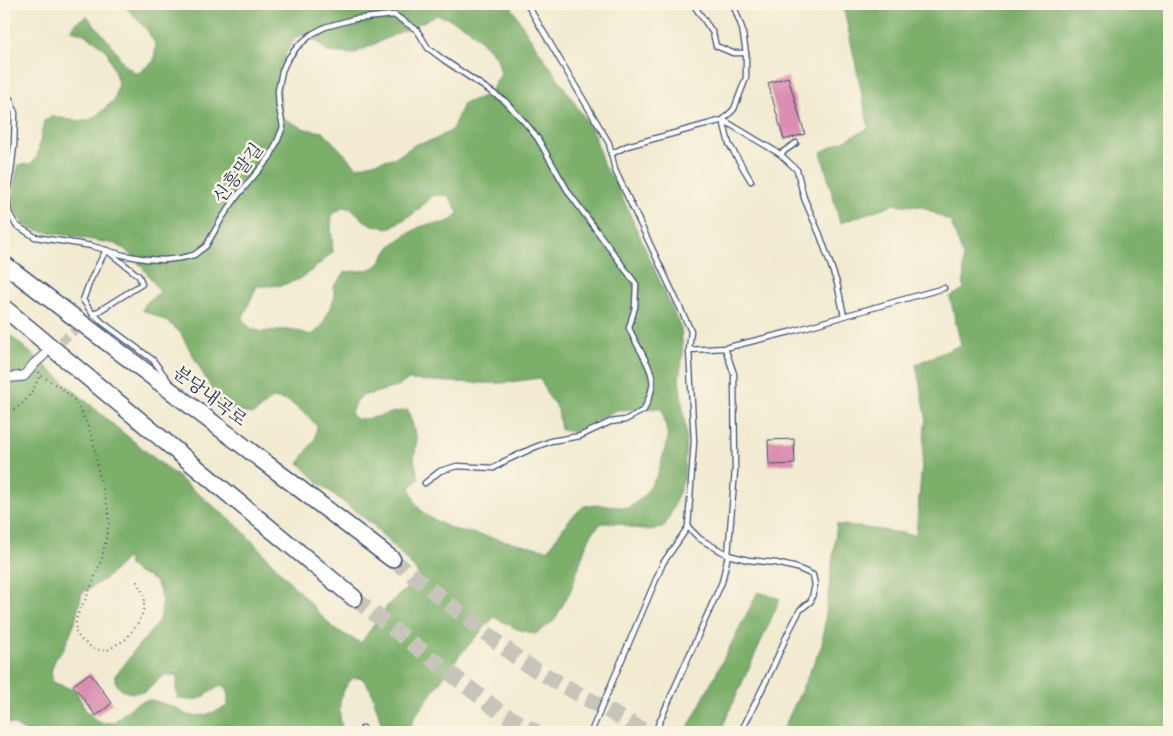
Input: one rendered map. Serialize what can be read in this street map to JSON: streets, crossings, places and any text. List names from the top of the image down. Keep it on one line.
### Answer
{"streets":{"highway":["분당내곡로"],"lane":["신흥말길"]}}
